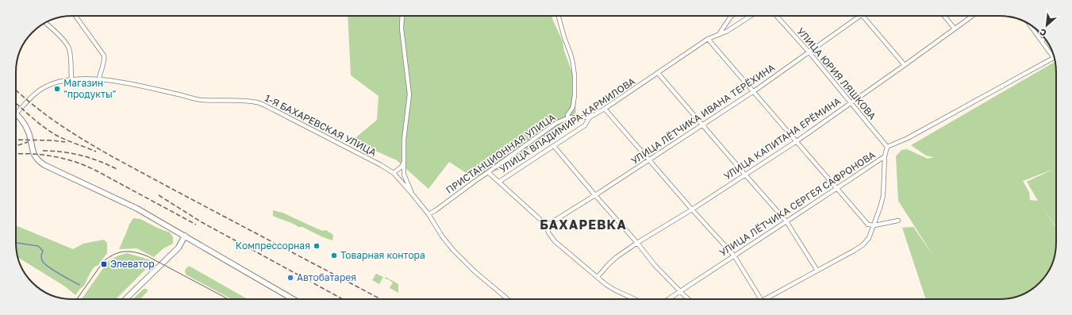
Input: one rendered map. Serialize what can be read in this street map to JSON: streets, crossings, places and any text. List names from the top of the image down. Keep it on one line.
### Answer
{"streets":{"street":["УЛИЦА ЮРИЯ ЛЯШКОВА","УЛИЦА ЛЁТЧИКА ИВАНА ТЕРЁХИНА","1-Я БАХАРЕВСКАЯ УЛИЦА","УЛИЦА ВЛАДИМИРА КАРМИЛОВА","УЛИЦА КАПИТАНА ЕРЁМИНА","ПРИСТАНЦИОННАЯ УЛИЦА","УЛИЦА ЛЁТЧИКА СЕРГЕЯ САФРОНОВА"]},"crossings":[["УЛИЦА ЮРИЯ ЛЯШКОВА","УЛИЦА ЛЁТЧИКА ИВАНА ТЕРЁХИНА"],["УЛИЦА ЮРИЯ ЛЯШКОВА","УЛИЦА КАПИТАНА ЕРЁМИНА"],["УЛИЦА ЮРИЯ ЛЯШКОВА","УЛИЦА ЛЁТЧИКА СЕРГЕЯ САФРОНОВА"],["1-Я БАХАРЕВСКАЯ УЛИЦА","ПРИСТАНЦИОННАЯ УЛИЦА"]],"districts":["БАХАРЕВКА"],"places":{"other":["Магазин \"продукты\"","Компрессорная","Товарная контора","Автобатарея"],"transit":["Элеватор"]},"north":"bottom left"}
